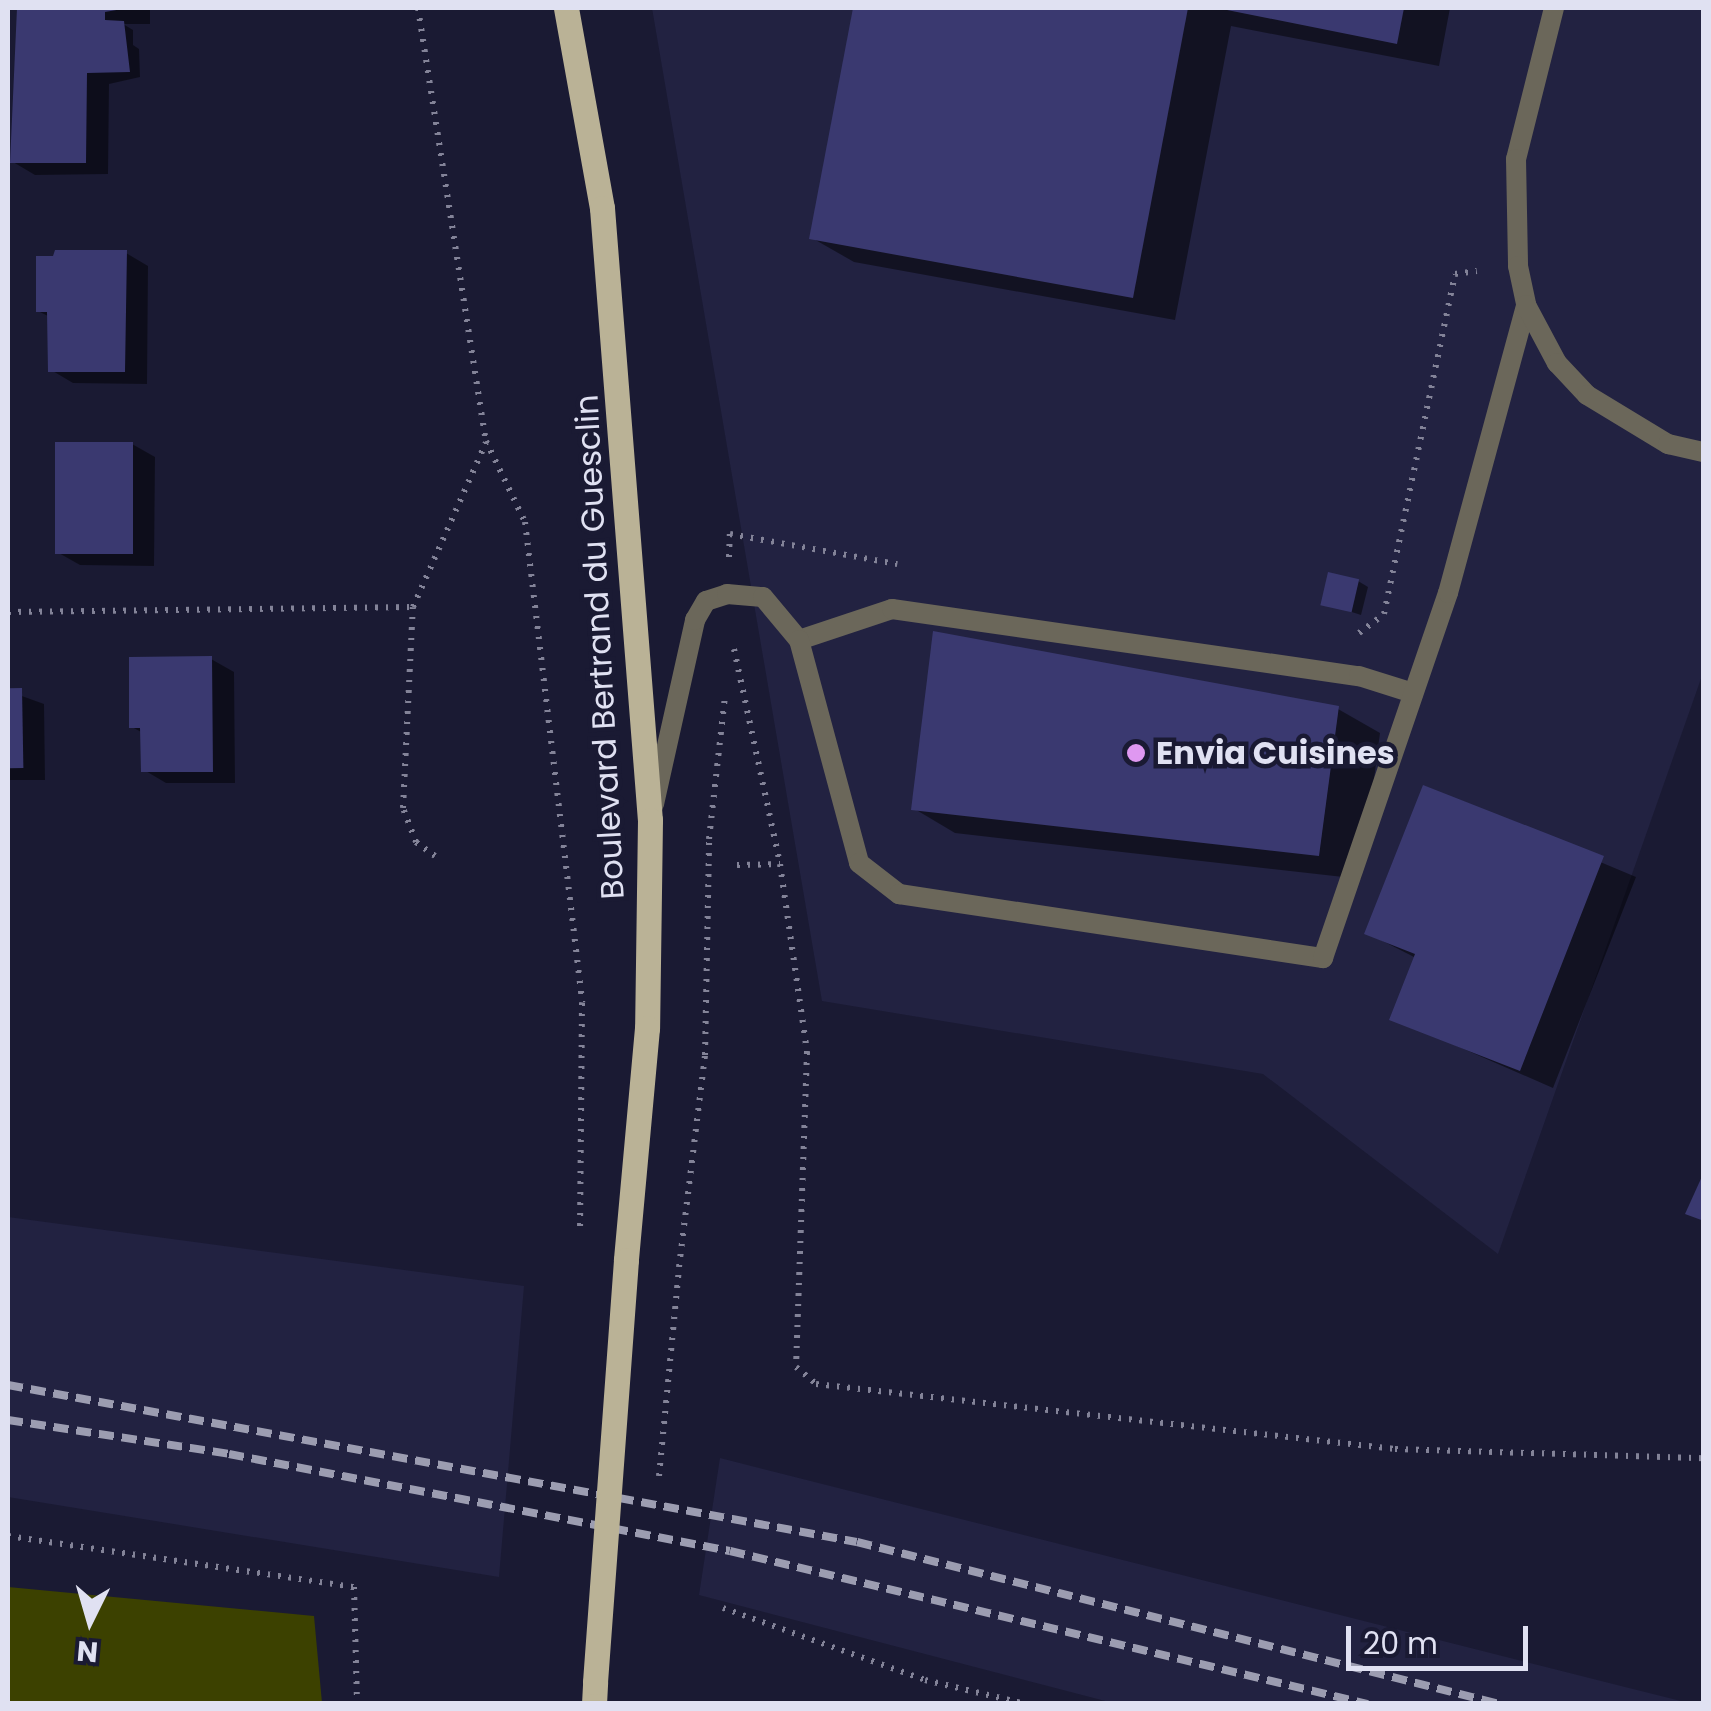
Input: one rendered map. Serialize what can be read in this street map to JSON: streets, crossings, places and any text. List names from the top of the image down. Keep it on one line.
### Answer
{"streets":{"main road":["Boulevard Bertrand du Guesclin"]},"places":["Envia Cuisines"],"scale_bar":"20 m","north":"bottom"}
